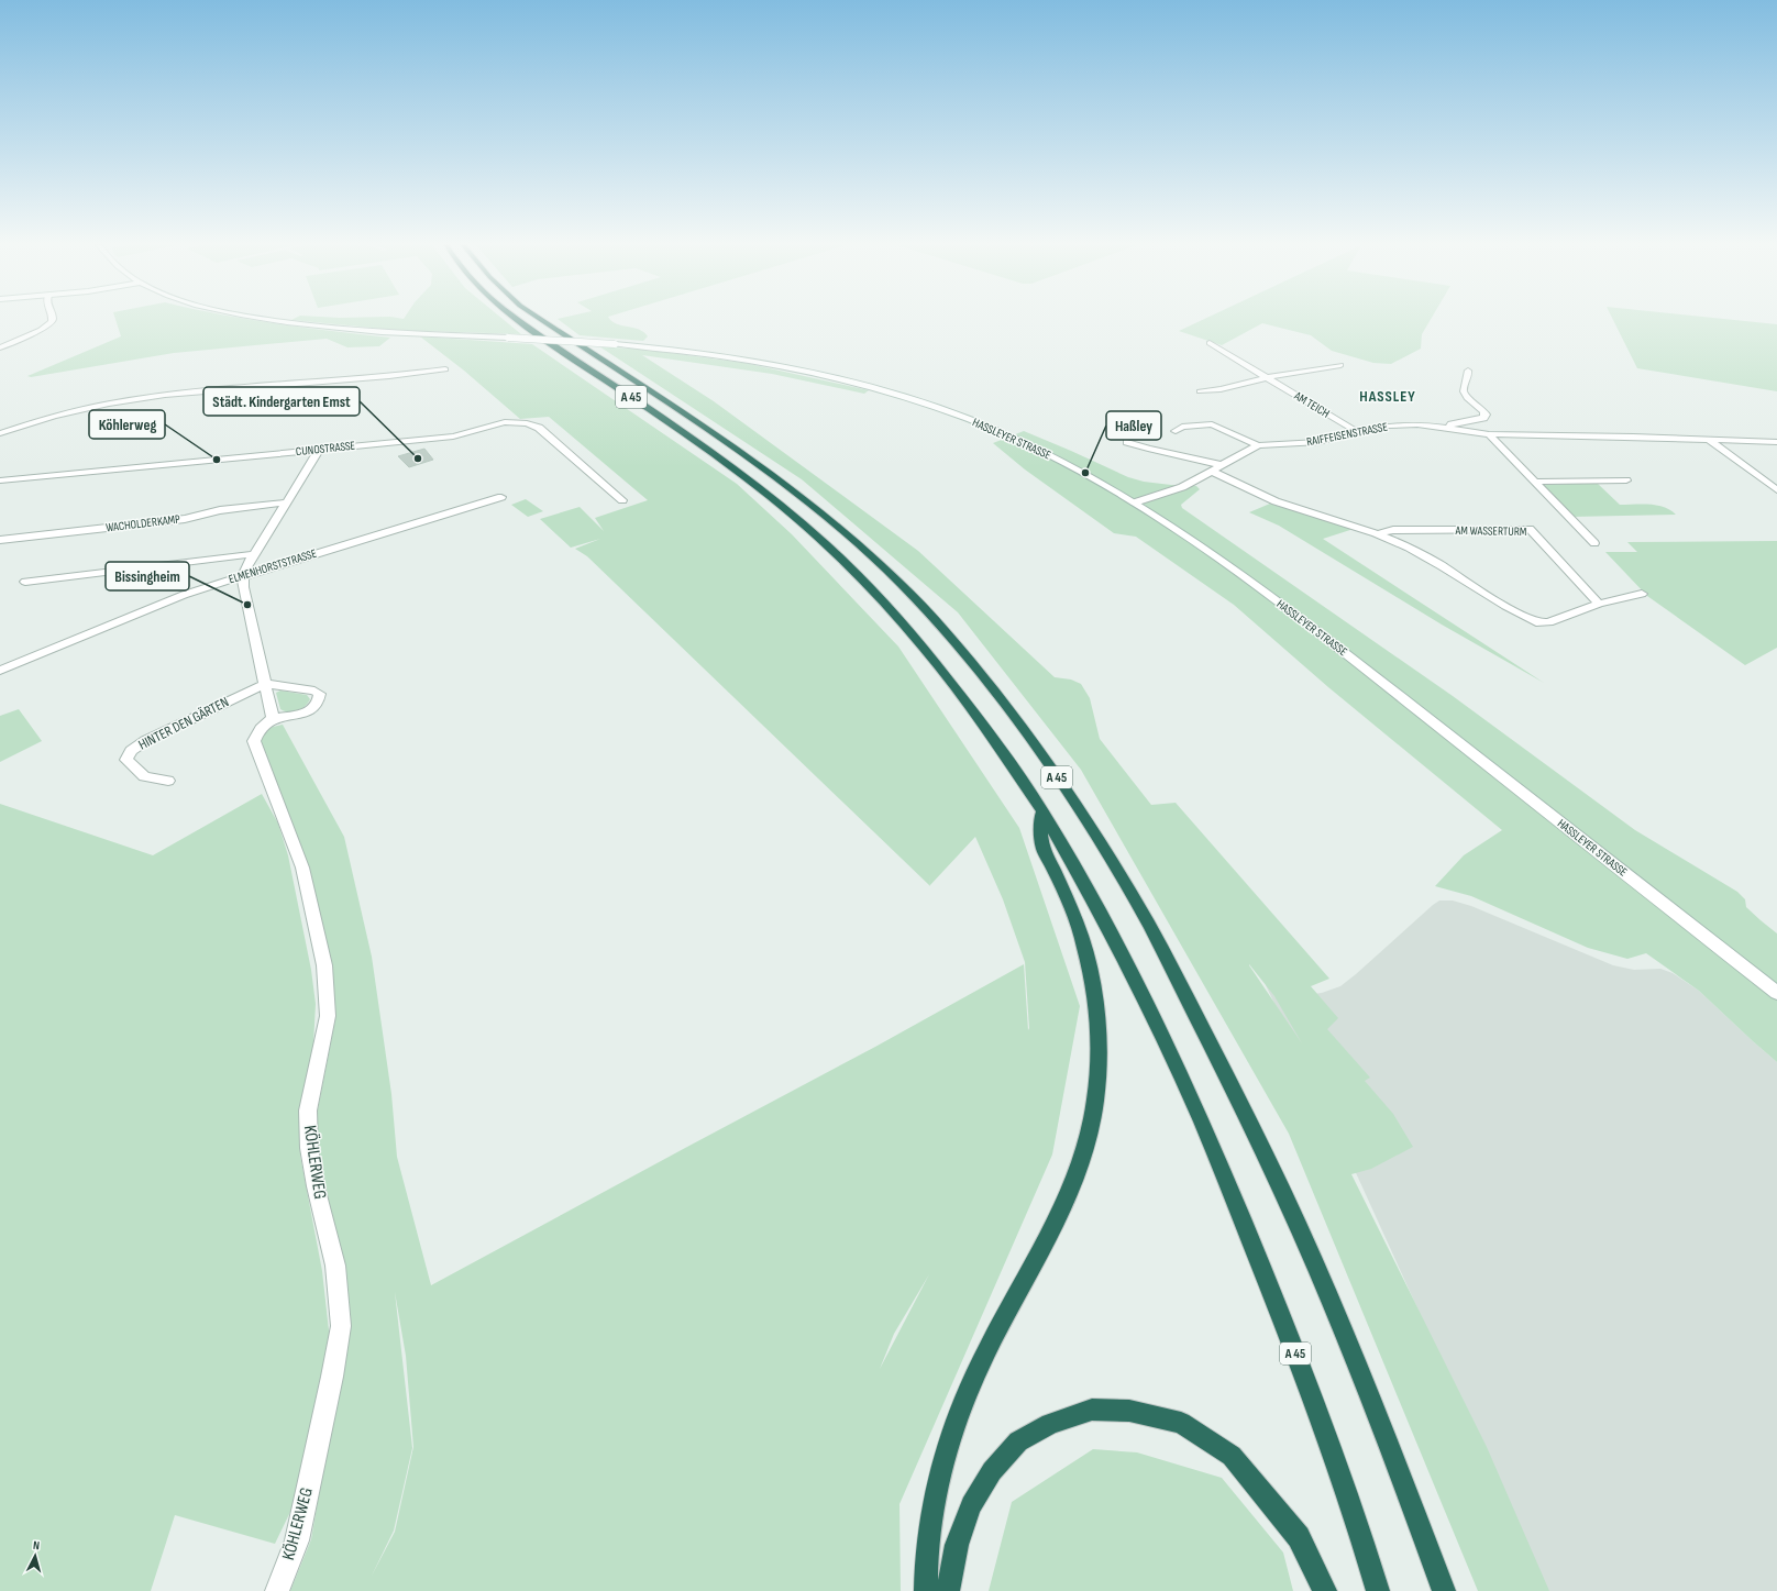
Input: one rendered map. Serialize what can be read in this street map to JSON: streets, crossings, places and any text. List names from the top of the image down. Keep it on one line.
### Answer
{"streets":{"highway":["A 45"],"street":["AM TEICH","RAIFFEISENSTRASSE","HASSLEYER STRASSE","CUNOSTRASSE","WACHOLDERKAMP","AM WASSERTURM","ELMENHORSTSTRASSE","HINTER DEN GÄRTEN","KÖHLERWEG"]},"crossings":[["AM TEICH","RAIFFEISENSTRASSE"],["RAIFFEISENSTRASSE","HASSLEYER STRASSE"]],"districts":["HASSLEY"],"places":["Städt. Kindergarten Emst","Köhlerweg","Haßley","Bissingheim"],"north":"top"}
